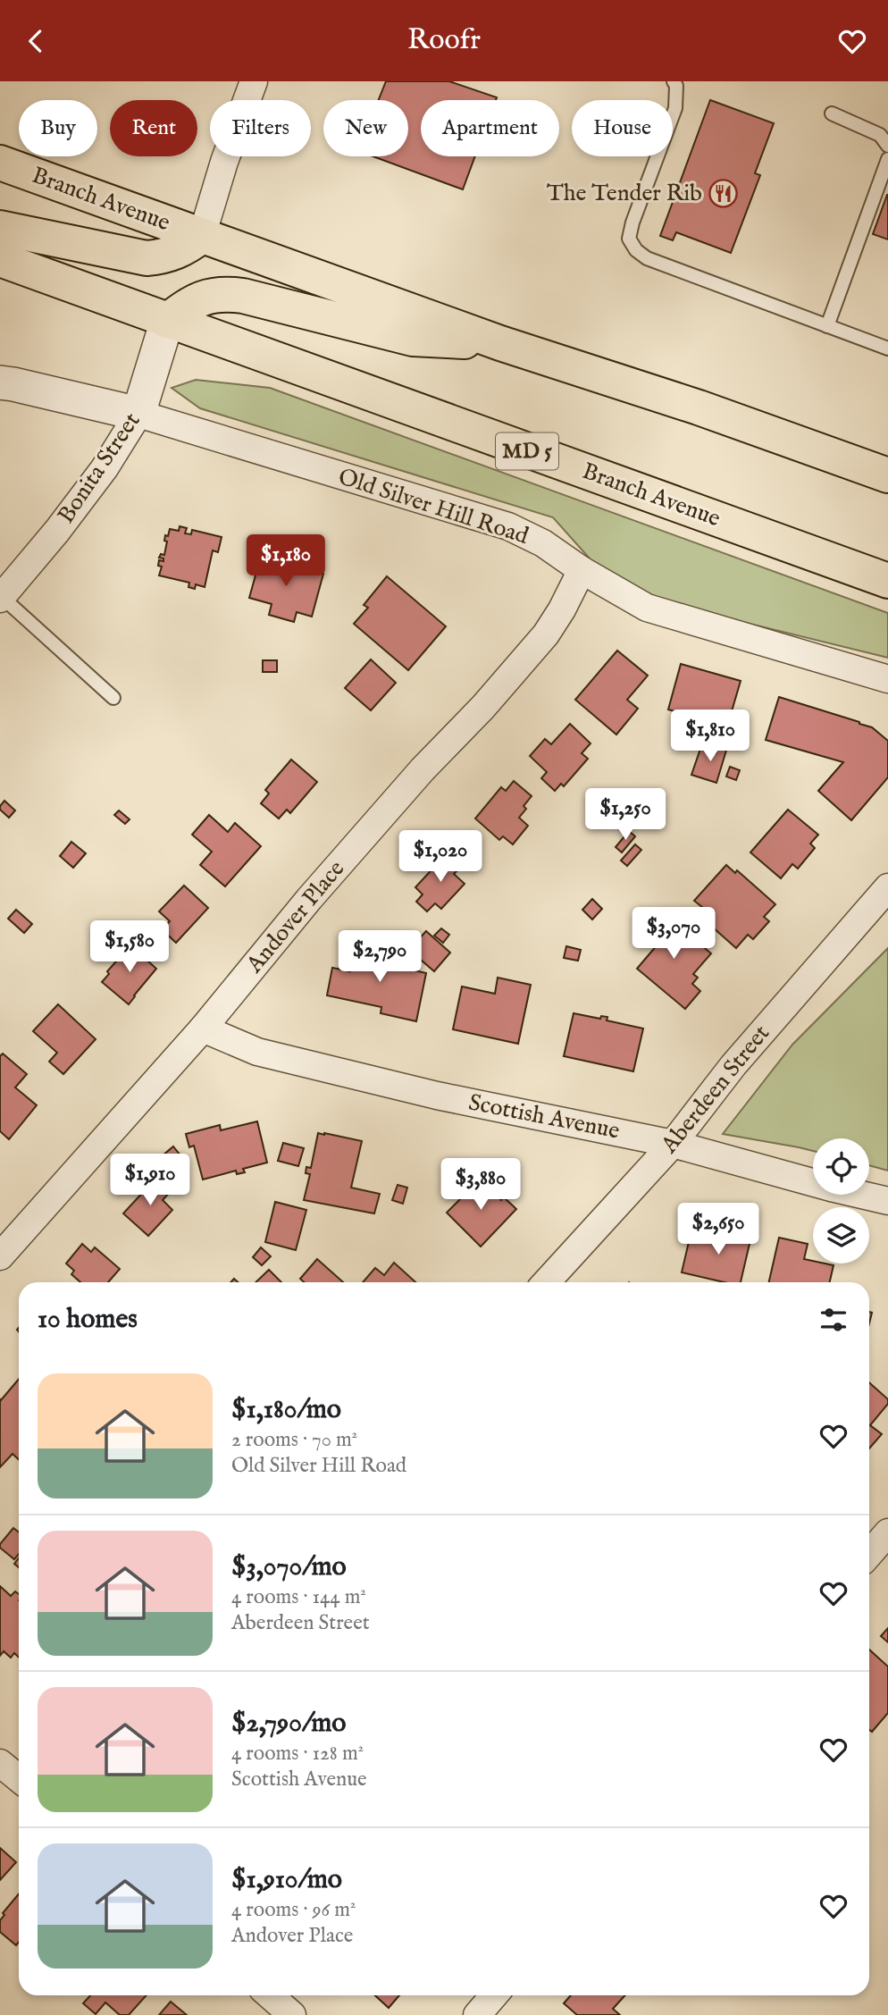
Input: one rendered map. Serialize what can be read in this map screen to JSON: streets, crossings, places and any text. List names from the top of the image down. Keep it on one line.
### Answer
{"streets":{"highway":["Branch Avenue","MD 5"],"street":["Bonita Street","Old Silver Hill Road","Andover Place","Aberdeen Street","Scottish Avenue"]},"crossings":[["Branch Avenue","Bonita Street"],["Bonita Street","Old Silver Hill Road"],["Old Silver Hill Road","Andover Place"],["Andover Place","Scottish Avenue"],["Aberdeen Street","Scottish Avenue"]],"places":{"restaurant":["The Tender Rib"]},"page":{"header":"Roofr","chip":["Buy","Rent","Filters","New","Apartment","House"],"price":["$1,180","$1,810","$1,250","$1,020","$3,070","$1,580","$2,790","$1,910","$3,880","$2,650"],"heading":"10 homes","list":[{"name":"$1,180/mo","note":"2 rooms · 70 m² · Old Silver Hill Road"},{"name":"$3,070/mo","note":"4 rooms · 144 m² · Aberdeen Street"},{"name":"$2,790/mo","note":"4 rooms · 128 m² · Scottish Avenue"},{"name":"$1,910/mo","note":"4 rooms · 96 m² · Andover Place"}]}}
